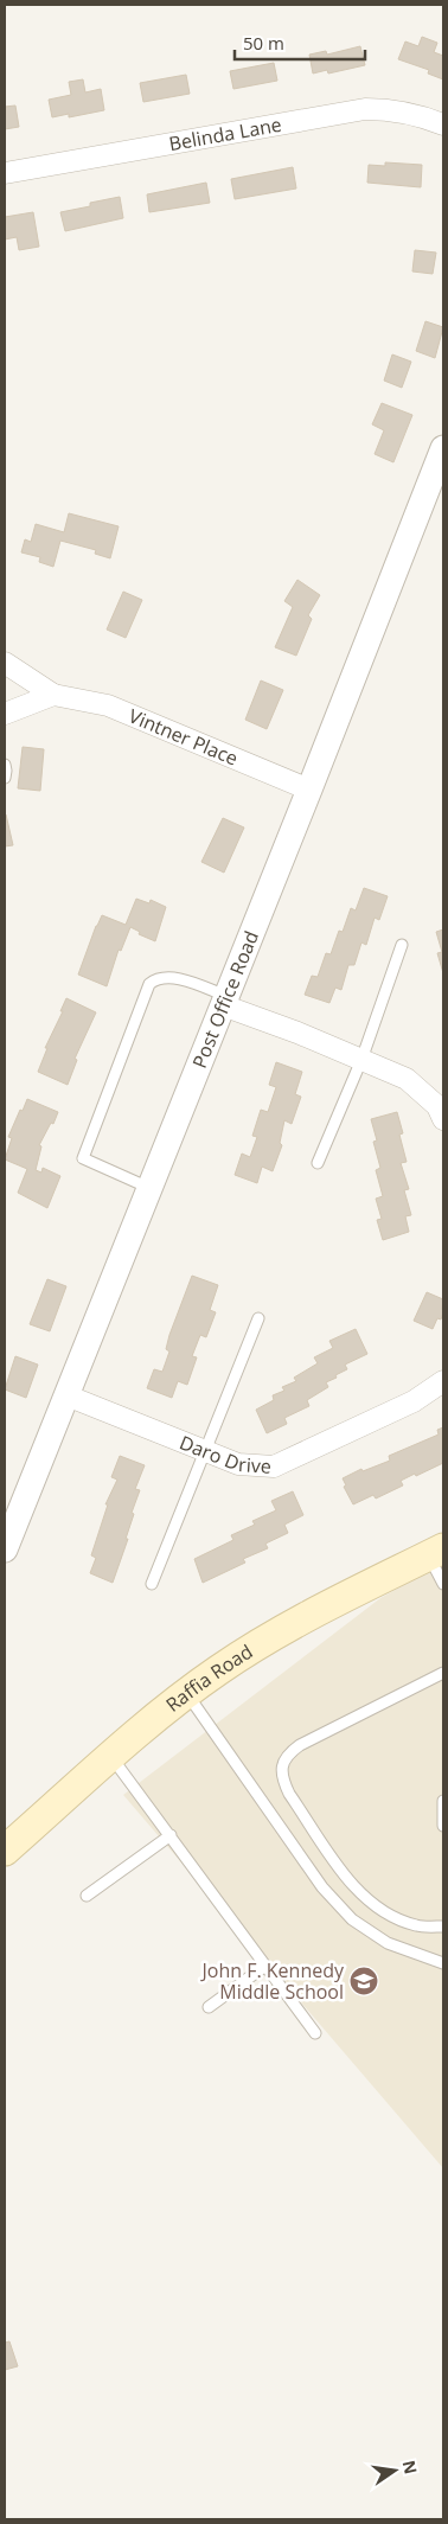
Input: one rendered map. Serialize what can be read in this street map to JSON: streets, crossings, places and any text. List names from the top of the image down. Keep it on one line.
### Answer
{"streets":{"main road":["Raffia Road"],"street":["Belinda Lane","Vintner Place","Post Office Road","Daro Drive"]},"crossings":[["Vintner Place","Post Office Road"],["Post Office Road","Daro Drive"]],"places":{"school or university":["John F. Kennedy Middle School"]},"scale_bar":"50 m","north":"right"}
